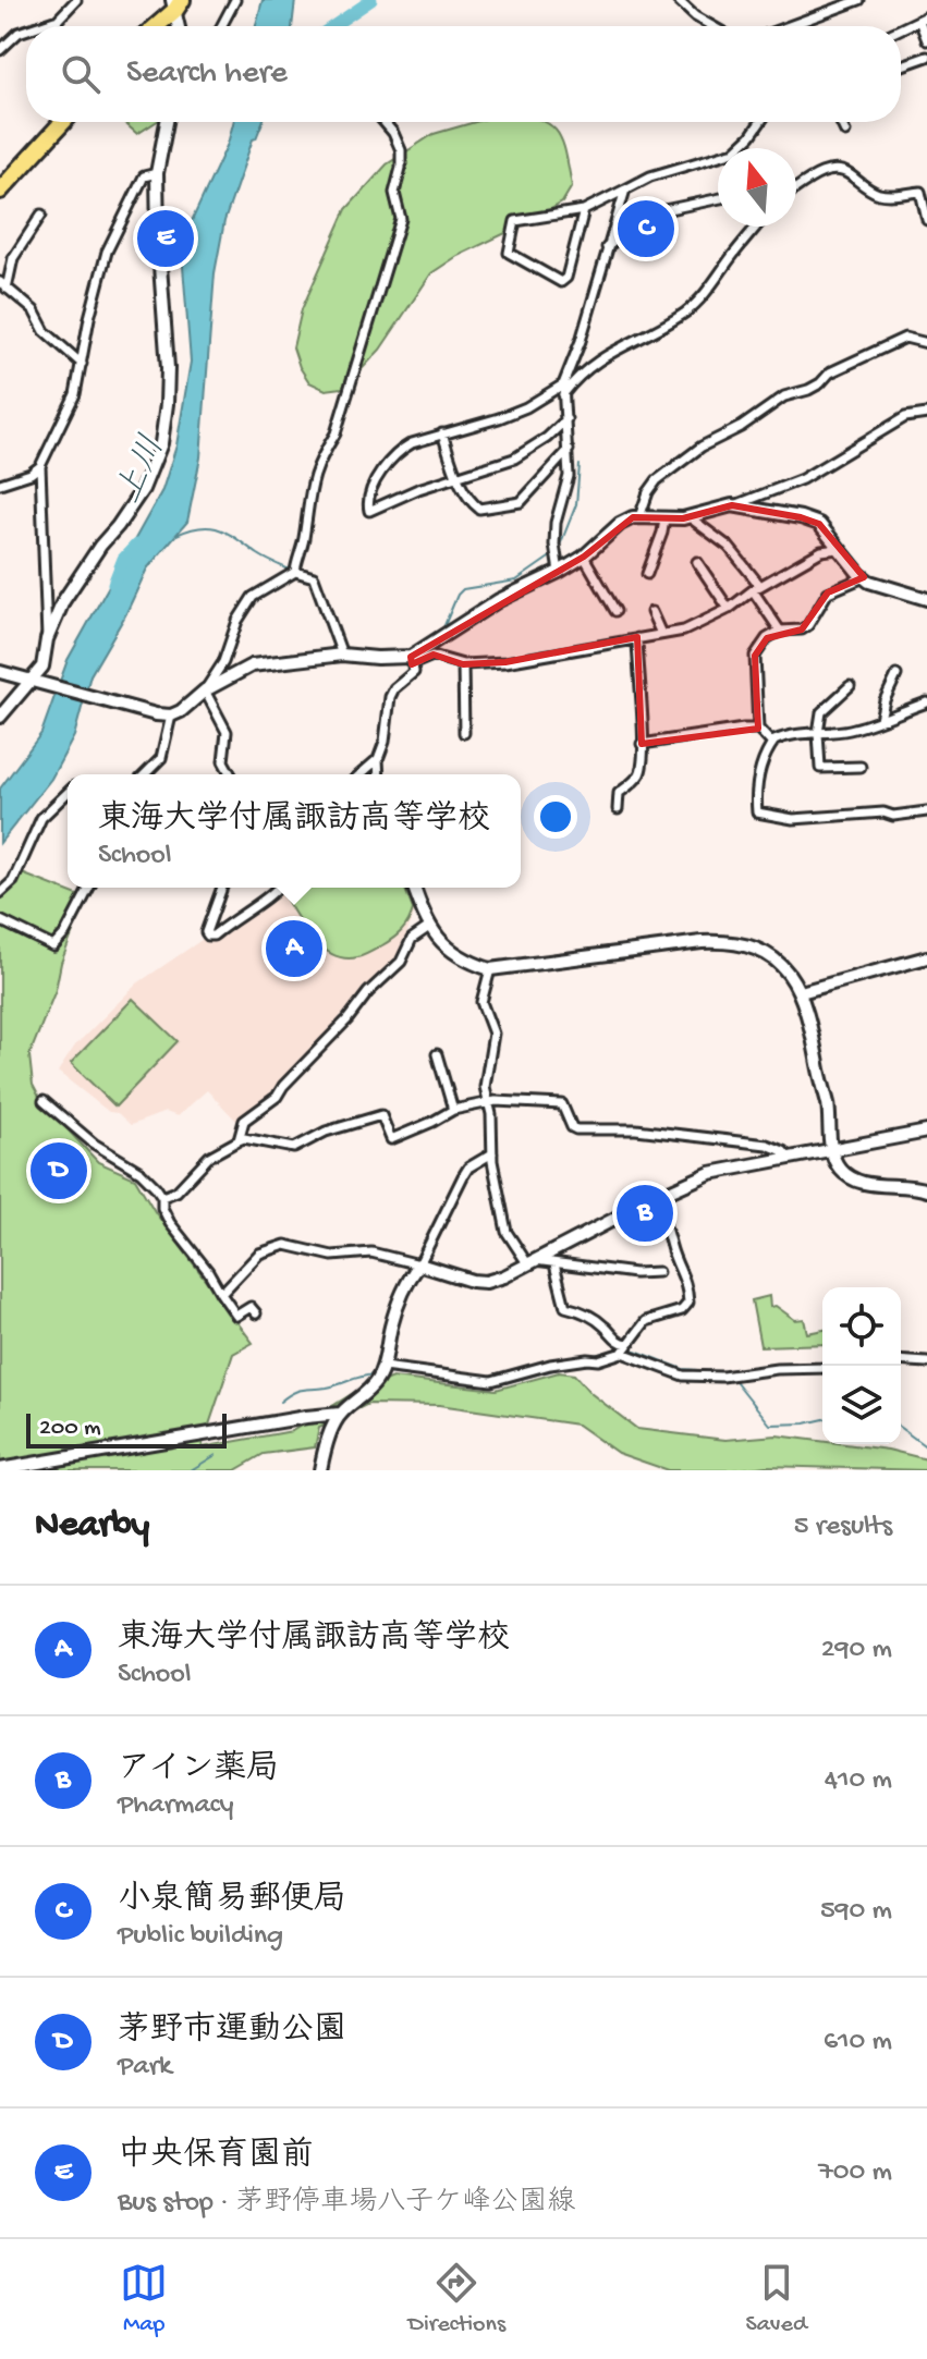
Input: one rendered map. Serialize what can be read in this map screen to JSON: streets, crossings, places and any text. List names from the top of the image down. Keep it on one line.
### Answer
{"water":["上川"],"scale_bar":"200 m","north":"top","page":{"search":"Search here","pins":["C","E","A","D","B"],"popup":["東海大学付属諏訪高等学校","School"],"scale":"200 m","heading":["Nearby","5 results"],"list":[{"mark":"A","name":"東海大学付属諏訪高等学校","note":"School","value":"290 m"},{"mark":"B","name":"アイン薬局","note":"Pharmacy","value":"410 m"},{"mark":"C","name":"小泉簡易郵便局","note":"Public building","value":"590 m"},{"mark":"D","name":"茅野市運動公園","note":"Park","value":"610 m"},{"mark":"E","name":"中央保育園前","note":"Bus stop · 茅野停車場八子ケ峰公園線","value":"700 m"}],"nav":["Map","Directions","Saved"]}}
